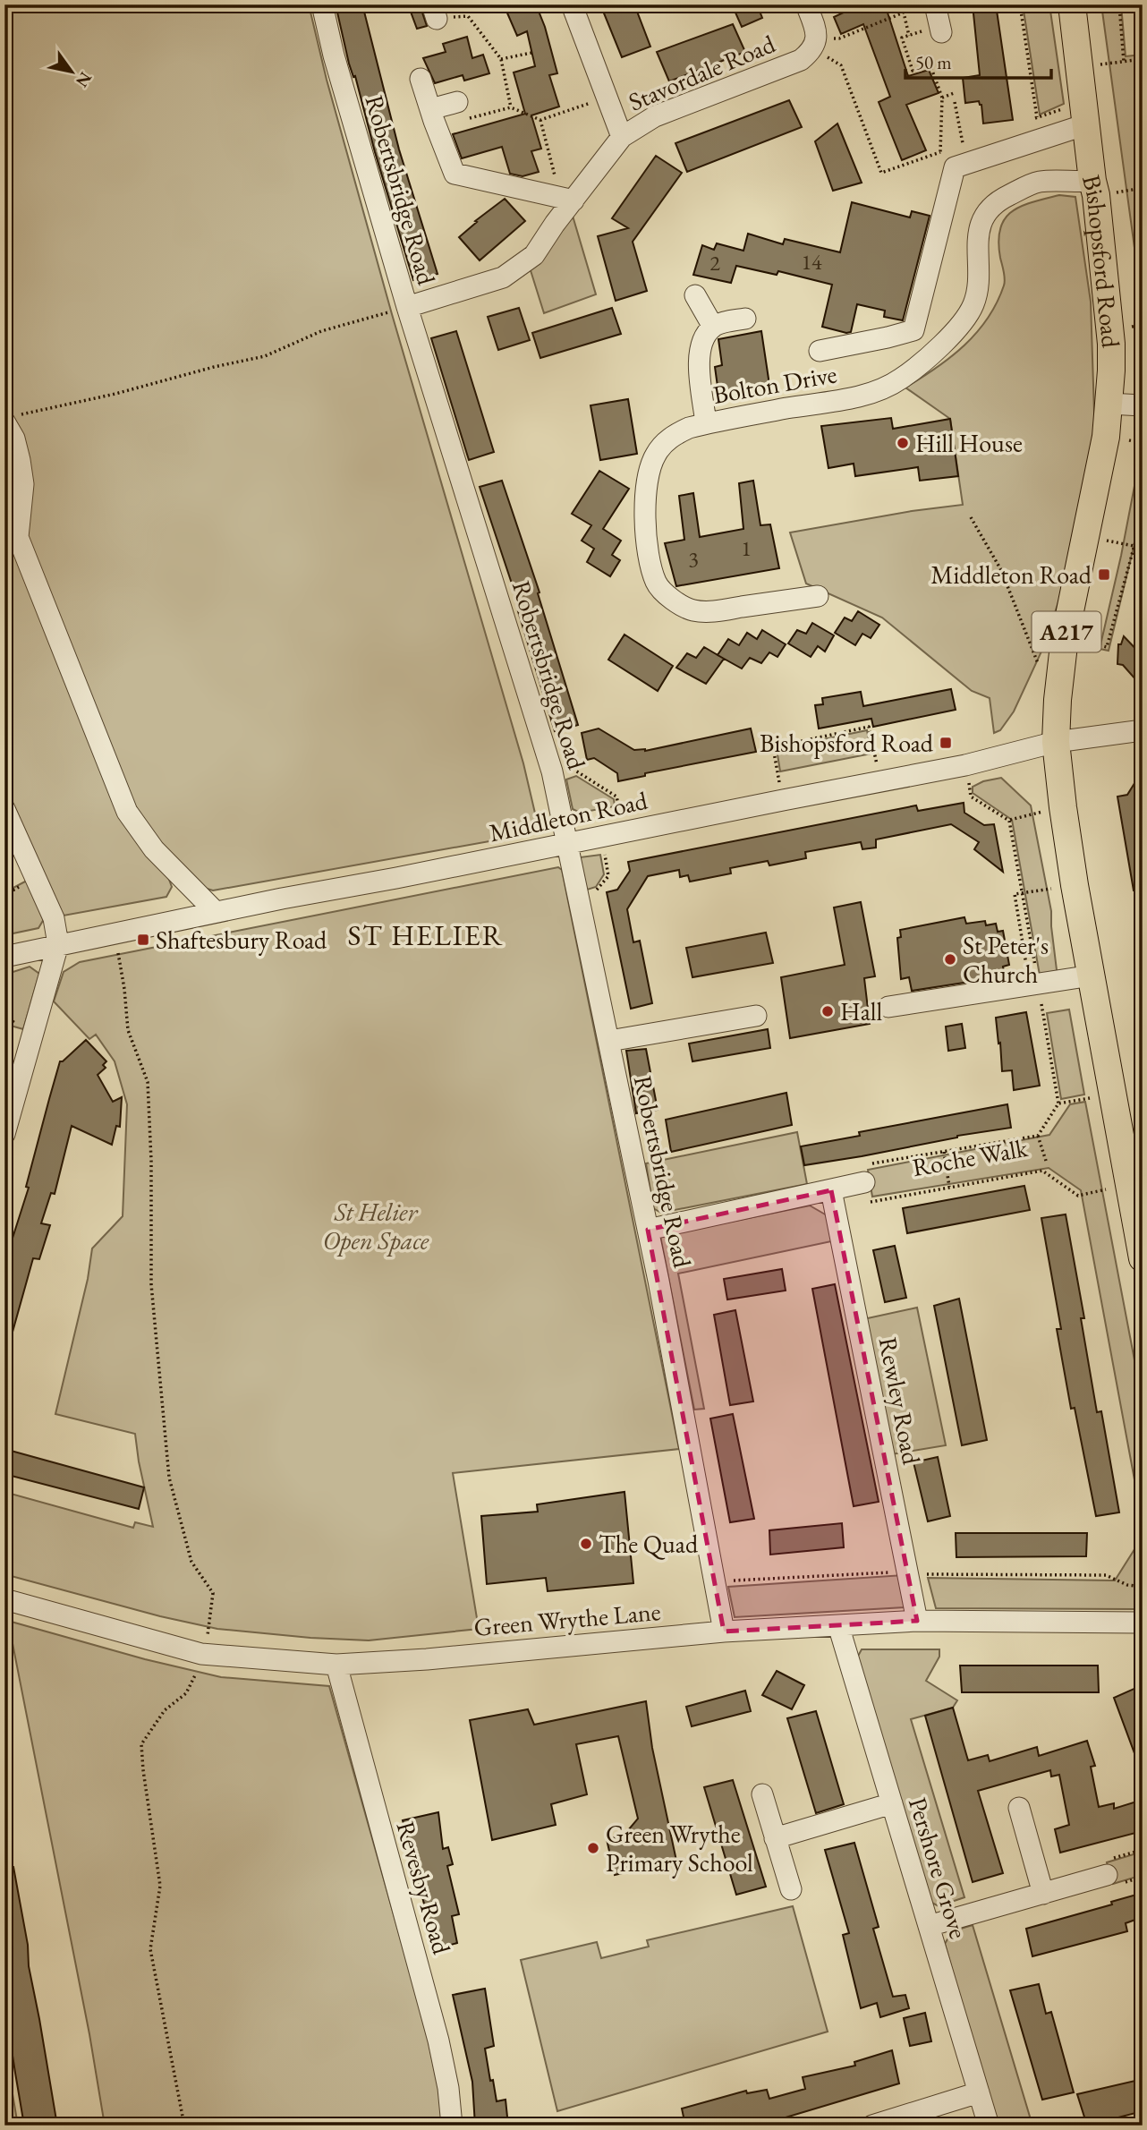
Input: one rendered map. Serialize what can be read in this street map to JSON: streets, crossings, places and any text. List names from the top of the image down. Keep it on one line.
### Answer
{"streets":{"main road":["Bishopsford Road","A217"],"street":["Stavordale Road","Robertsbridge Road","Bolton Drive","Middleton Road","Rewley Road","Green Wrythe Lane","Pershore Grove","Revesby Road"],"path":["Roche Walk"]},"crossings":[["Stavordale Road","Robertsbridge Road"],["Robertsbridge Road","Middleton Road"],["Robertsbridge Road","Green Wrythe Lane"],["Bishopsford Road","Bolton Drive"],["Bishopsford Road","Middleton Road"],["Bishopsford Road","Roche Walk"],["Rewley Road","Green Wrythe Lane"],["Green Wrythe Lane","Pershore Grove"],["Green Wrythe Lane","Revesby Road"]],"districts":["ST HELIER"],"parks":["St Helier Open Space"],"places":{"other":["Hill House","St Peter's Church","Hall","The Quad","Green Wrythe Primary School"],"transit":["Middleton Road","Bishopsford Road","Shaftesbury Road"]},"house_numbers":["14","2","1","3"],"scale_bar":"50 m","north":"bottom right"}
